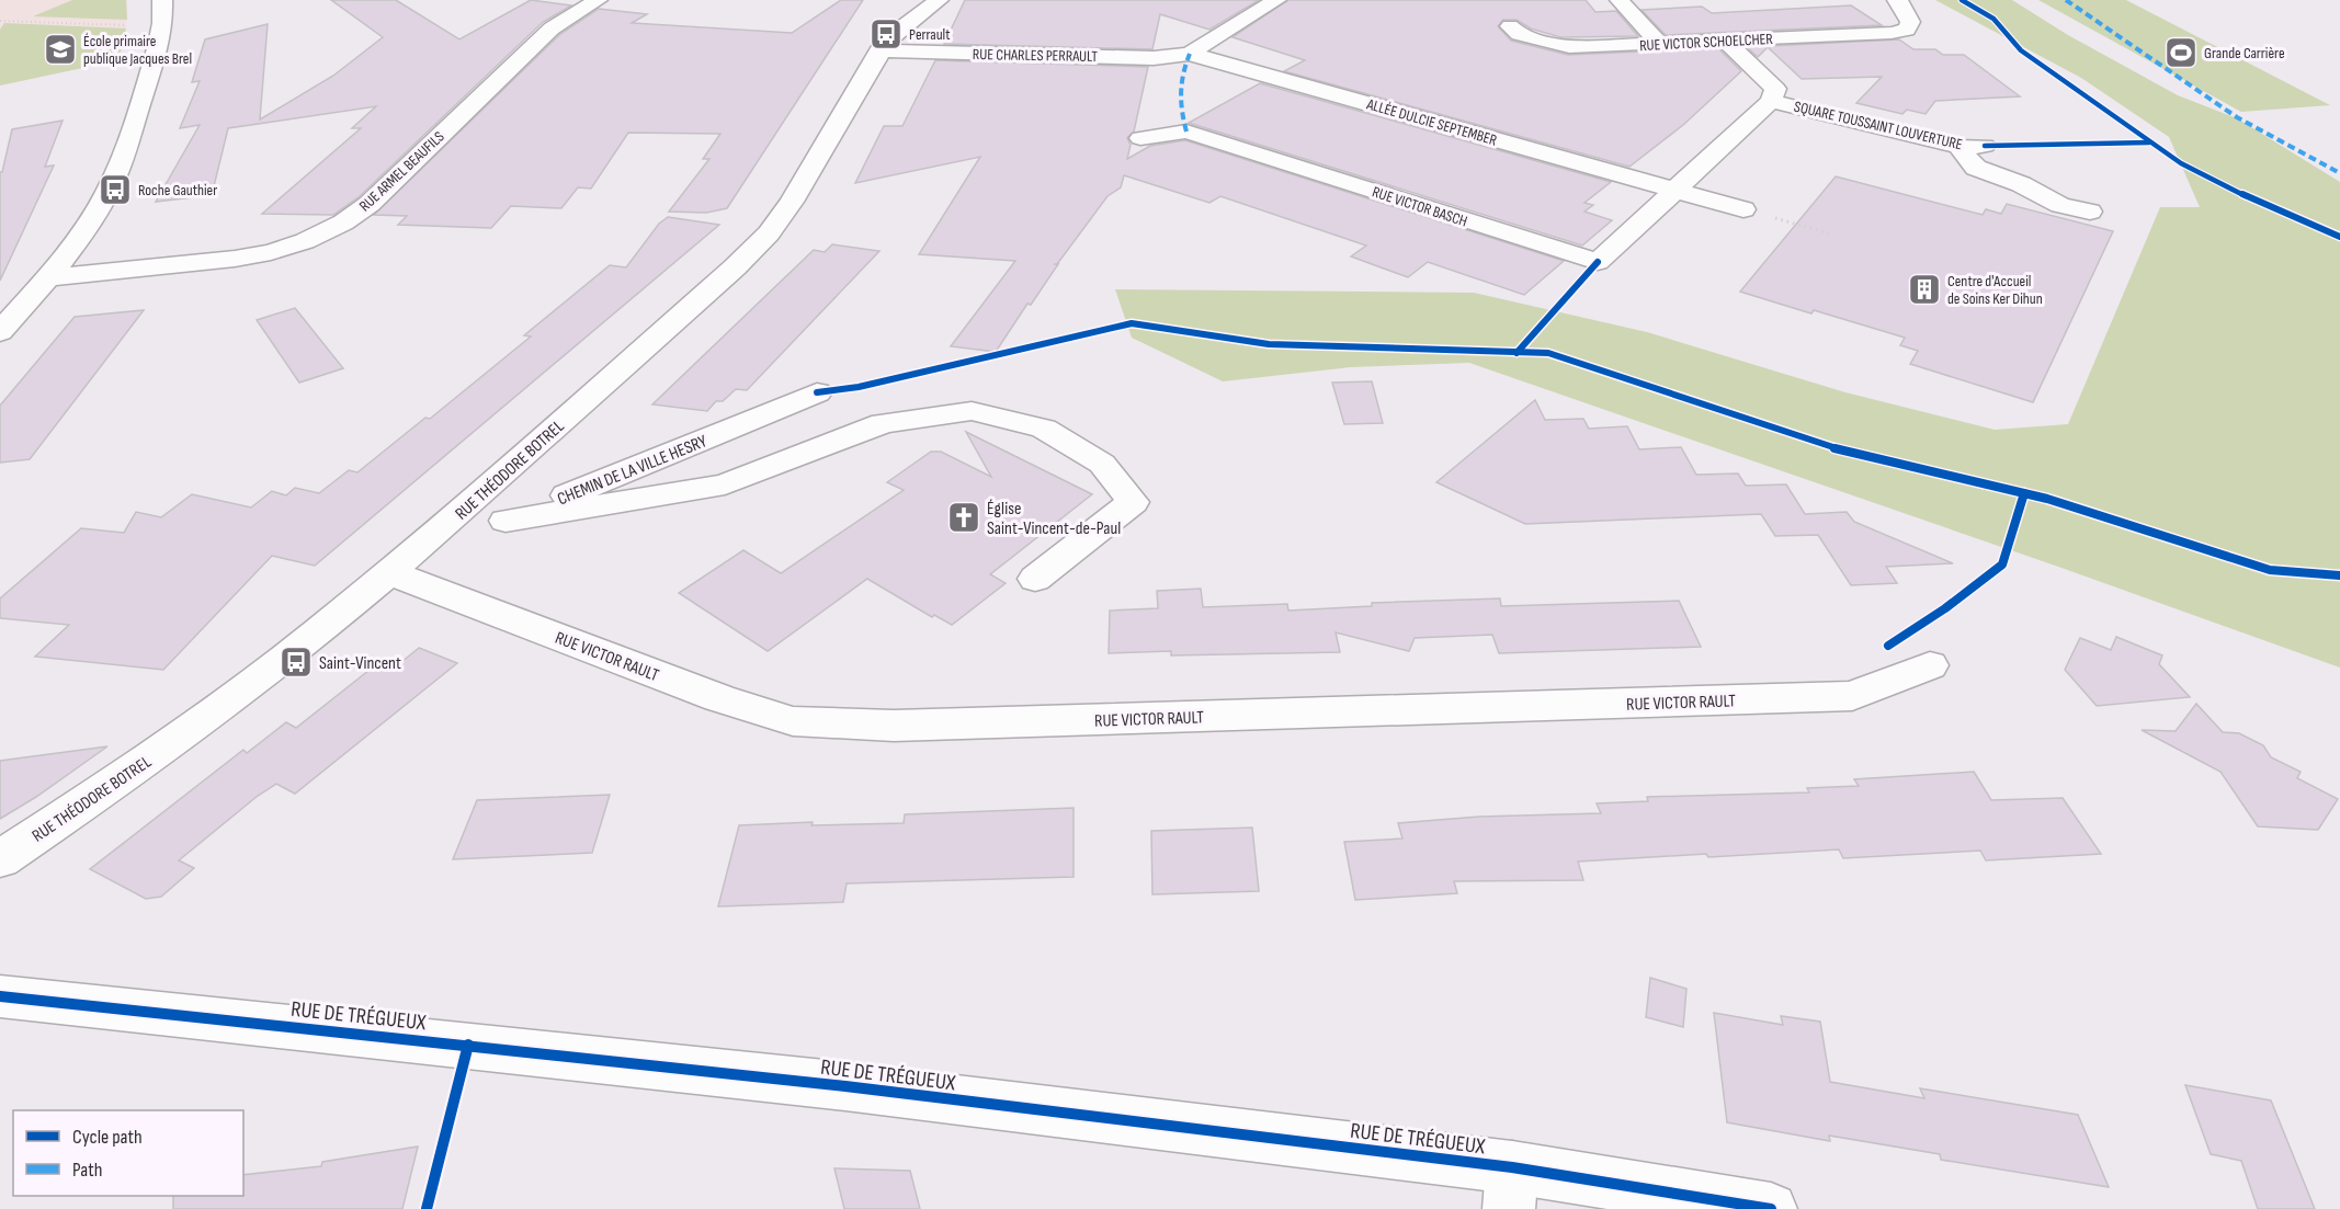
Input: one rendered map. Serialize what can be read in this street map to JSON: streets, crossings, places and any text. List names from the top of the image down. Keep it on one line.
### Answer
{"streets":{"street":["RUE VICTOR SCHOELCHER","RUE CHARLES PERRAULT","ALLÉE DULCIE SEPTEMBER","SQUARE TOUSSAINT LOUVERTURE","RUE ARMEL BEAUFILS","RUE VICTOR BASCH","RUE THÉODORE BOTREL","CHEMIN DE LA VILLE HESRY","RUE VICTOR RAULT","RUE DE TRÉGUEUX"]},"crossings":[["RUE CHARLES PERRAULT","ALLÉE DULCIE SEPTEMBER"],["RUE CHARLES PERRAULT","RUE THÉODORE BOTREL"],["ALLÉE DULCIE SEPTEMBER","RUE VICTOR BASCH"],["RUE THÉODORE BOTREL","CHEMIN DE LA VILLE HESRY"],["RUE THÉODORE BOTREL","RUE VICTOR RAULT"]],"places":{"bus stop":["Perrault","Roche Gauthier","Saint-Vincent"],"school or university":["École primaire publique Jacques Brel"],"sports":["Grande Carrière"],"building":["Centre d'Accueil de Soins Ker Dihun"],"church":["Église Saint-Vincent-de-Paul"]},"legend":["Cycle path","Path"]}
